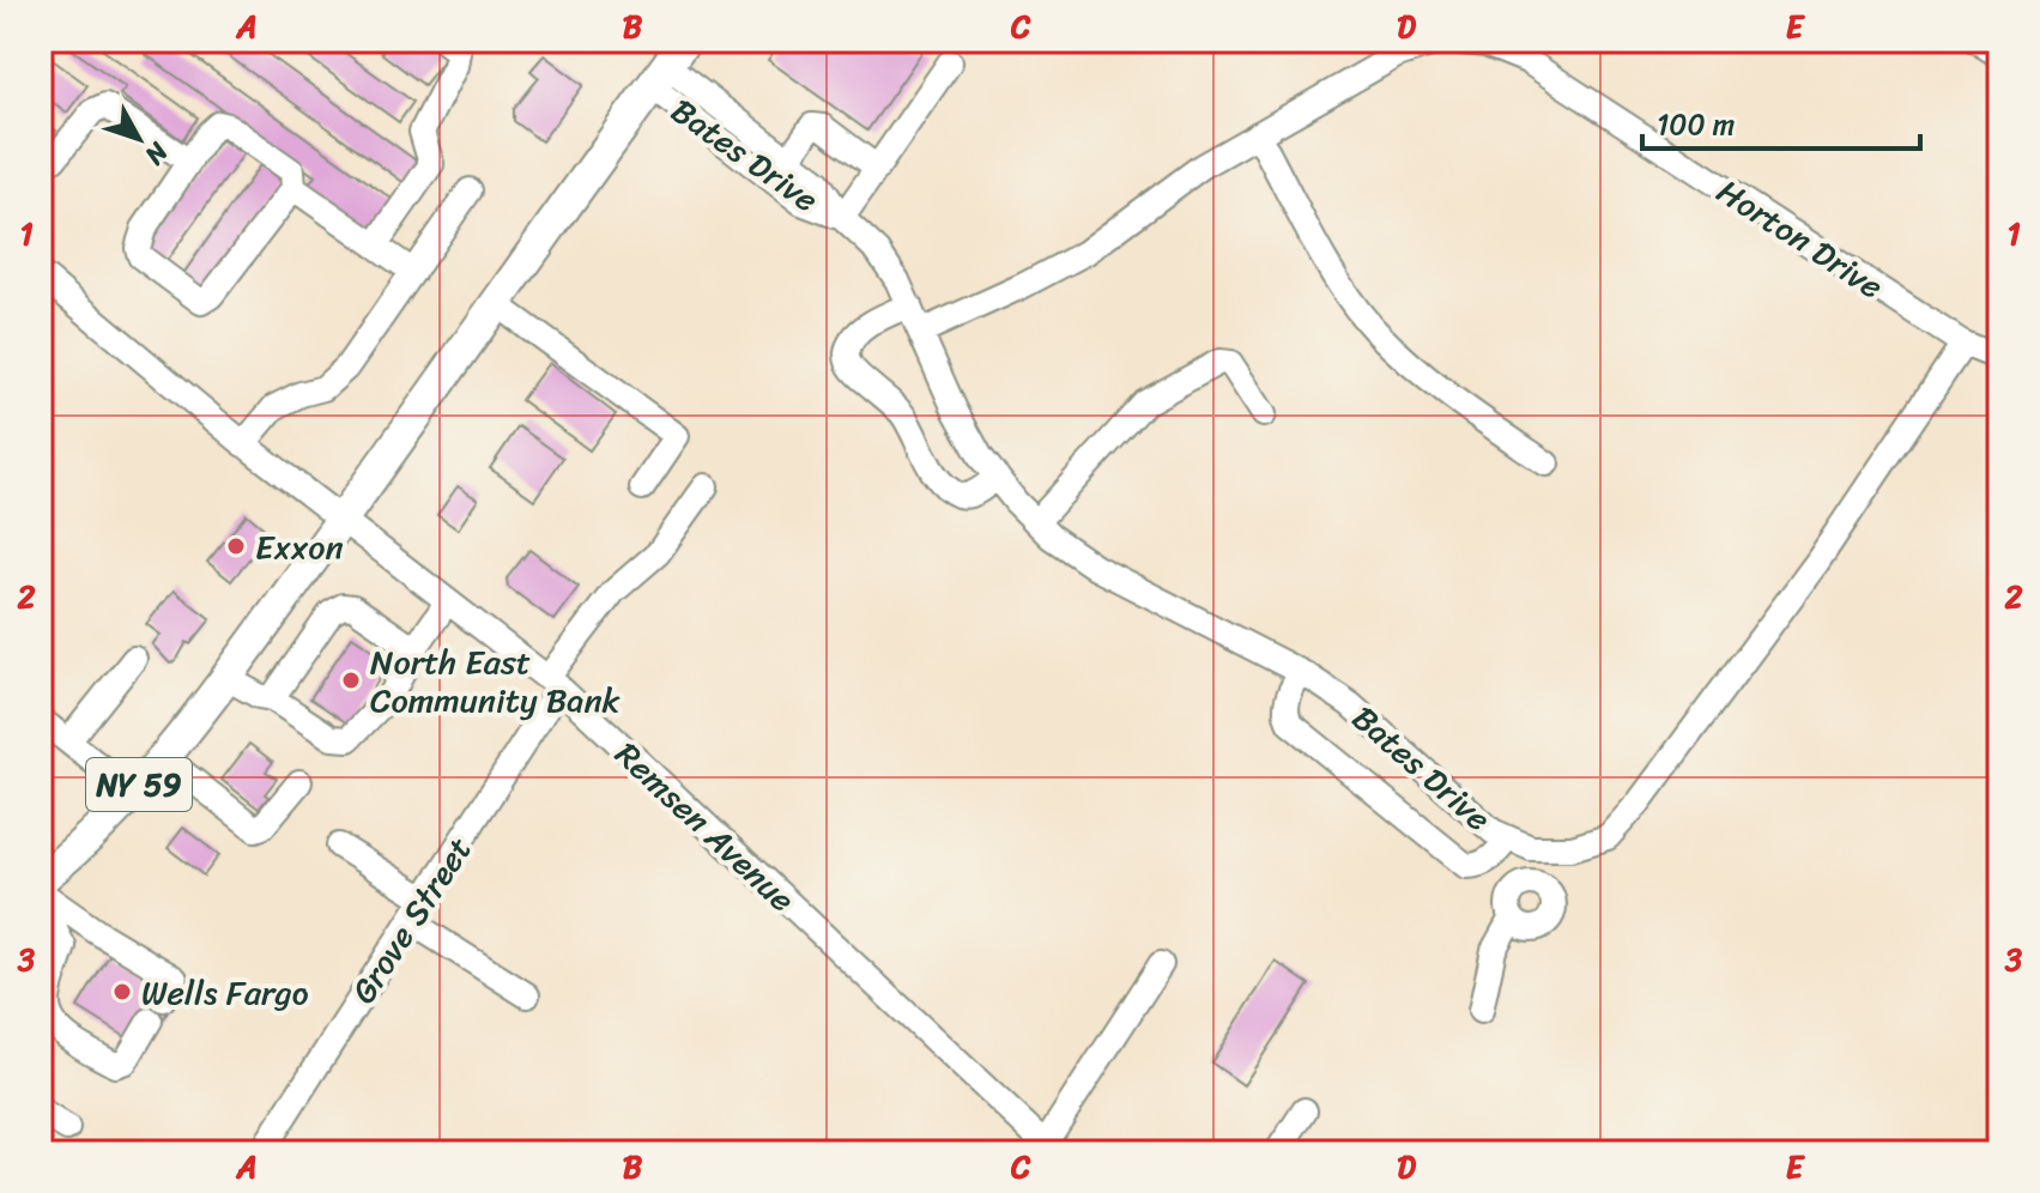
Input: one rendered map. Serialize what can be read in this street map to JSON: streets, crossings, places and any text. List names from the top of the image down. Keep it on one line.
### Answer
{"streets":{"main road":["NY 59"],"street":["Bates Drive","Horton Drive","Remsen Avenue","Grove Street"]},"crossings":[["Bates Drive","Horton Drive"],["Bates Drive","NY 59"],["NY 59","Remsen Avenue"],["Remsen Avenue","Grove Street"]],"places":["Exxon","North East Community Bank","Wells Fargo"],"scale_bar":"100 m","north":"bottom right","grid":{"columns":["A","B","C","D","E"],"rows":["1","2","3"]}}
